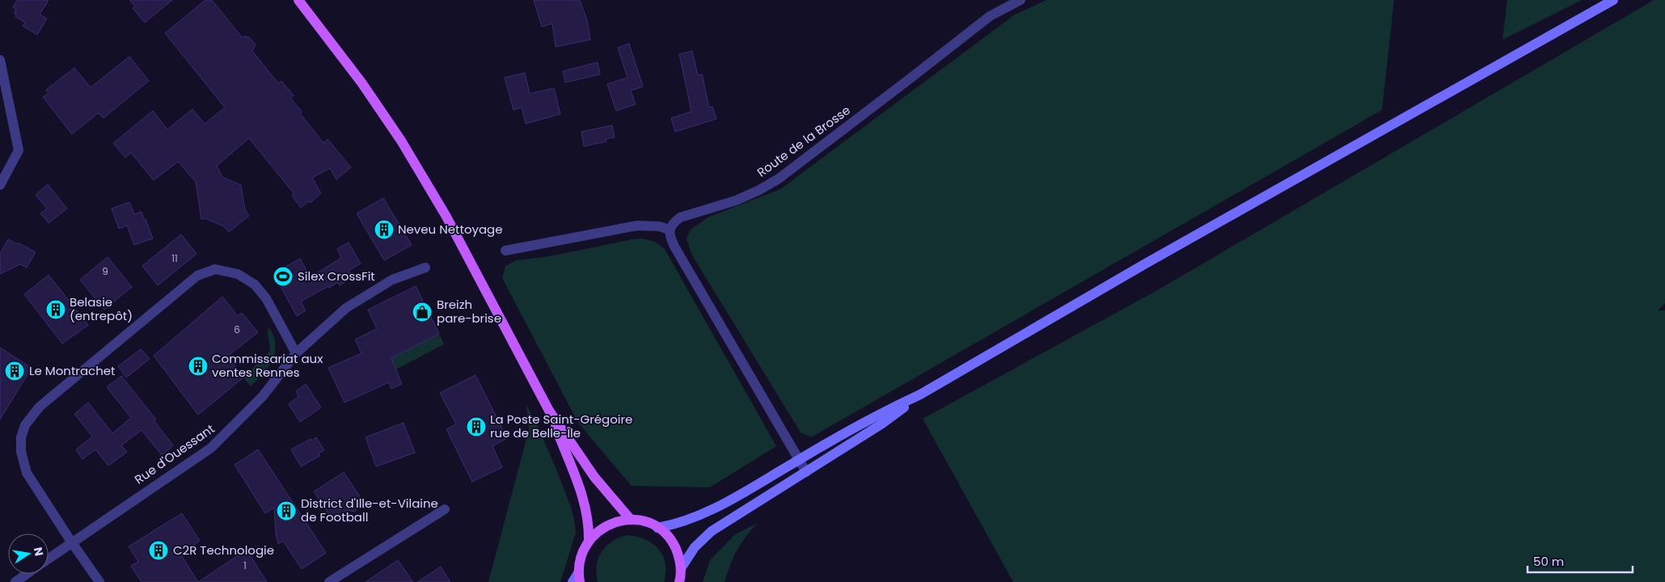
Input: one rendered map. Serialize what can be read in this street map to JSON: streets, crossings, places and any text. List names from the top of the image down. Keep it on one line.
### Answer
{"streets":{"street":["Route de la Brosse","Rue d'Ouessant"]},"places":{"building":["Neveu Nettoyage","Belasie (entrepôt)","Commissariat aux ventes Rennes","Le Montrachet","La Poste Saint-Grégoire rue de Belle-Île","District d'Ille-et-Vilaine de Football","C2R Technologie"],"sports":["Silex CrossFit"],"shop":["Breizh pare-brise"]},"house_numbers":["11","9","6","1"],"scale_bar":"50 m","north":"right"}
